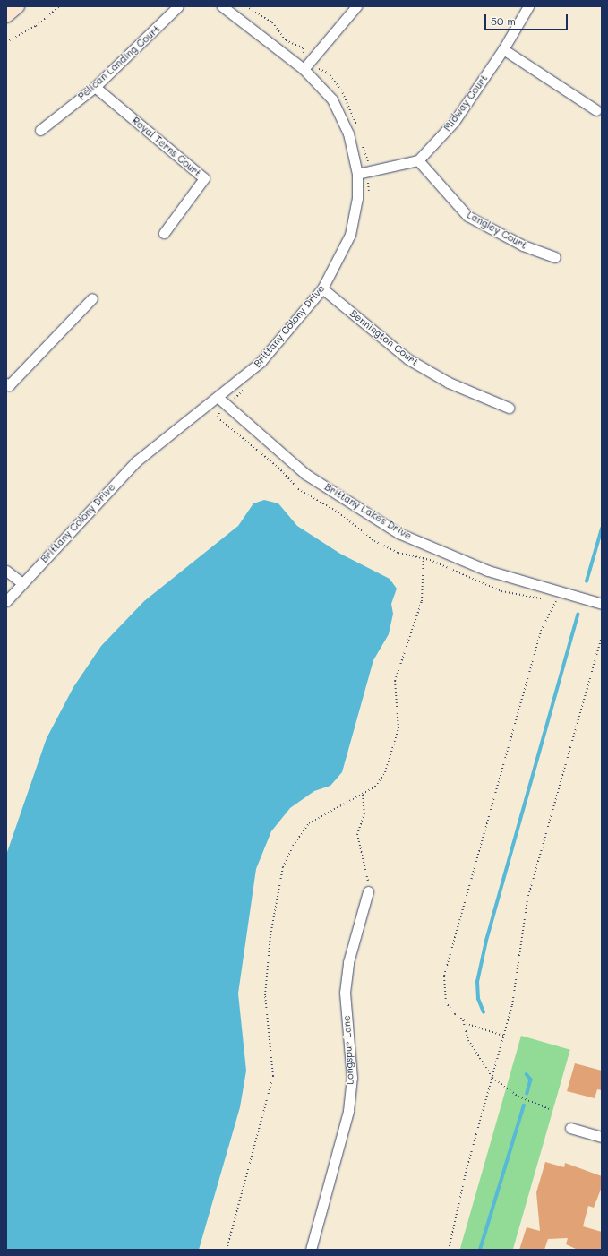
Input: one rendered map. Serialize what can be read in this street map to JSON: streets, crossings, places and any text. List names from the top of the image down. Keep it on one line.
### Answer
{"streets":{"street":["Pelican Landing Court","Midway Court","Royal Terns Court","Langley Court","Brittany Colony Drive","Bennington Court","Brittany Lakes Drive","Longspur Lane"]},"crossings":[["Pelican Landing Court","Royal Terns Court"],["Midway Court","Langley Court"],["Brittany Colony Drive","Bennington Court"],["Brittany Colony Drive","Brittany Lakes Drive"]],"scale_bar":"50 m"}
